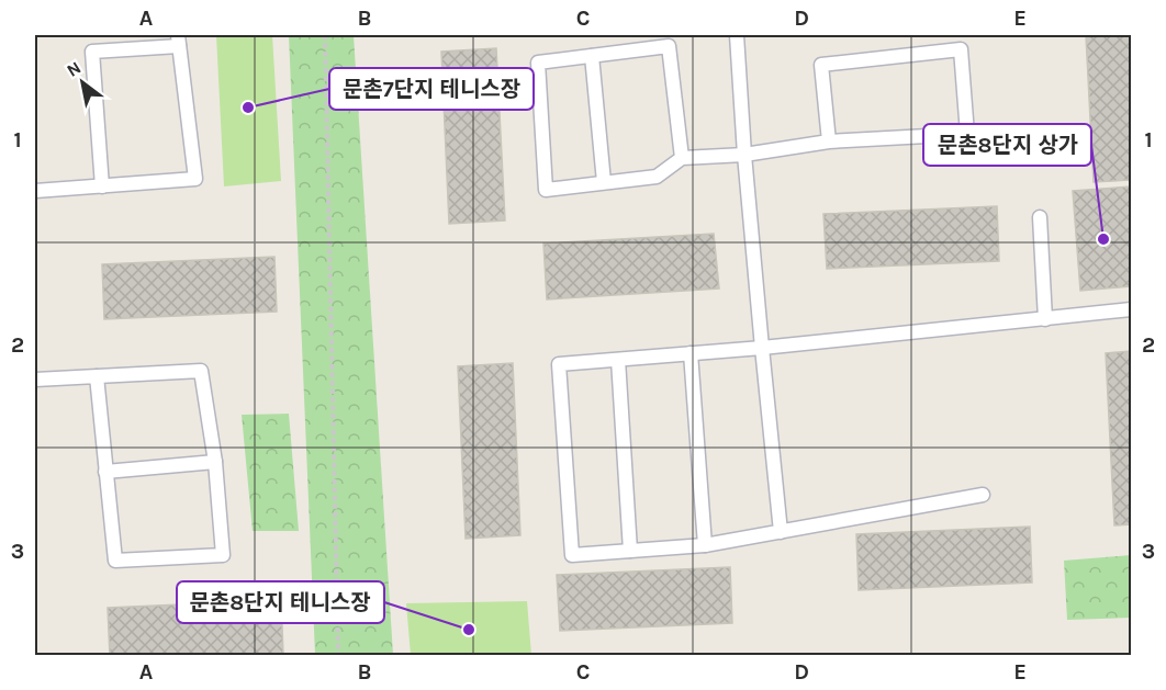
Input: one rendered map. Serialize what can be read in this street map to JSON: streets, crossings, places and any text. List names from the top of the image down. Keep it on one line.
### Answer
{"places":["문촌7단지 테니스장","문촌8단지 상가","문촌8단지 테니스장"],"north":"top left","grid":{"columns":["A","B","C","D","E"],"rows":["1","2","3"]}}
